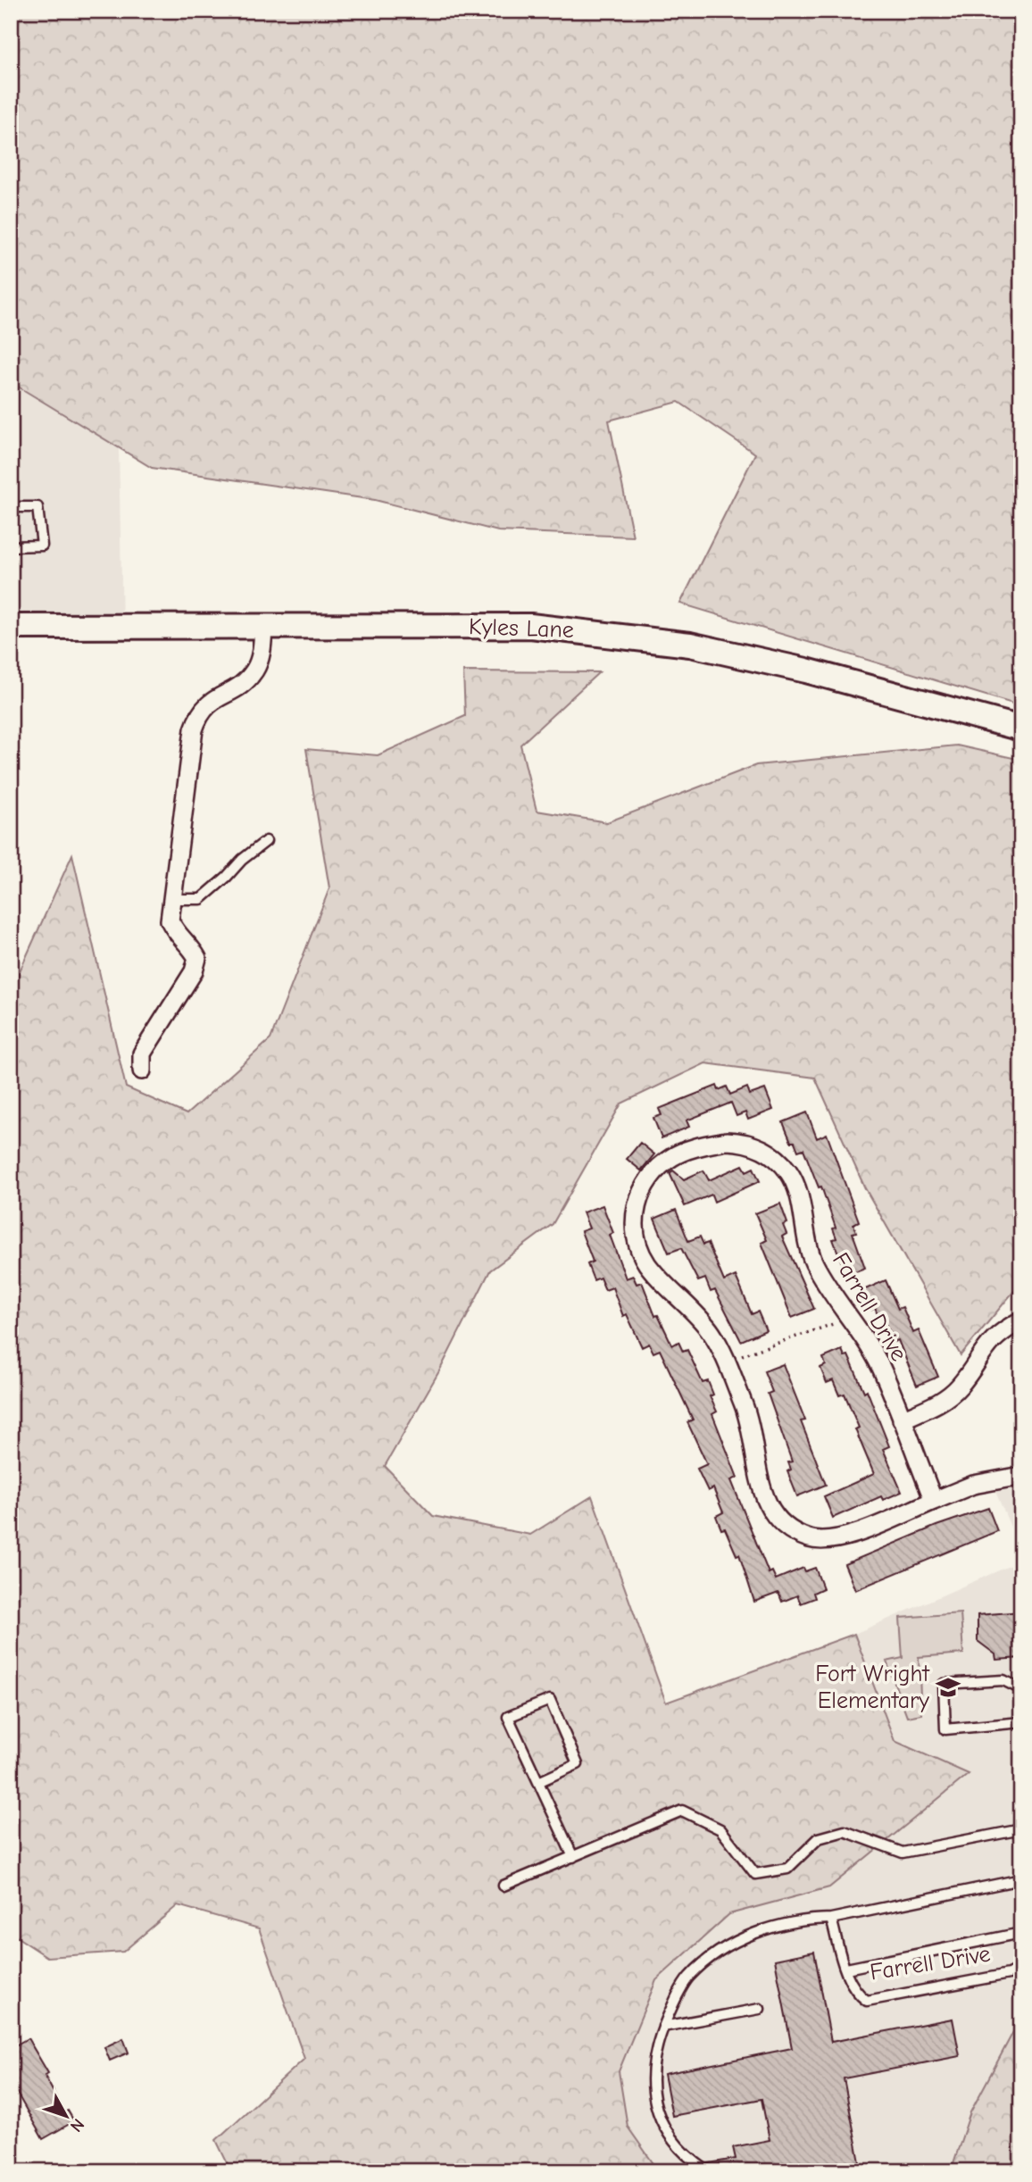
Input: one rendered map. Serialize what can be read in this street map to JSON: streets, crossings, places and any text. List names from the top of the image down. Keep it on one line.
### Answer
{"streets":{"main road":["Kyles Lane"],"street":["Farrell Drive"]},"places":{"school or university":["Fort Wright Elementary"]},"north":"bottom right"}
